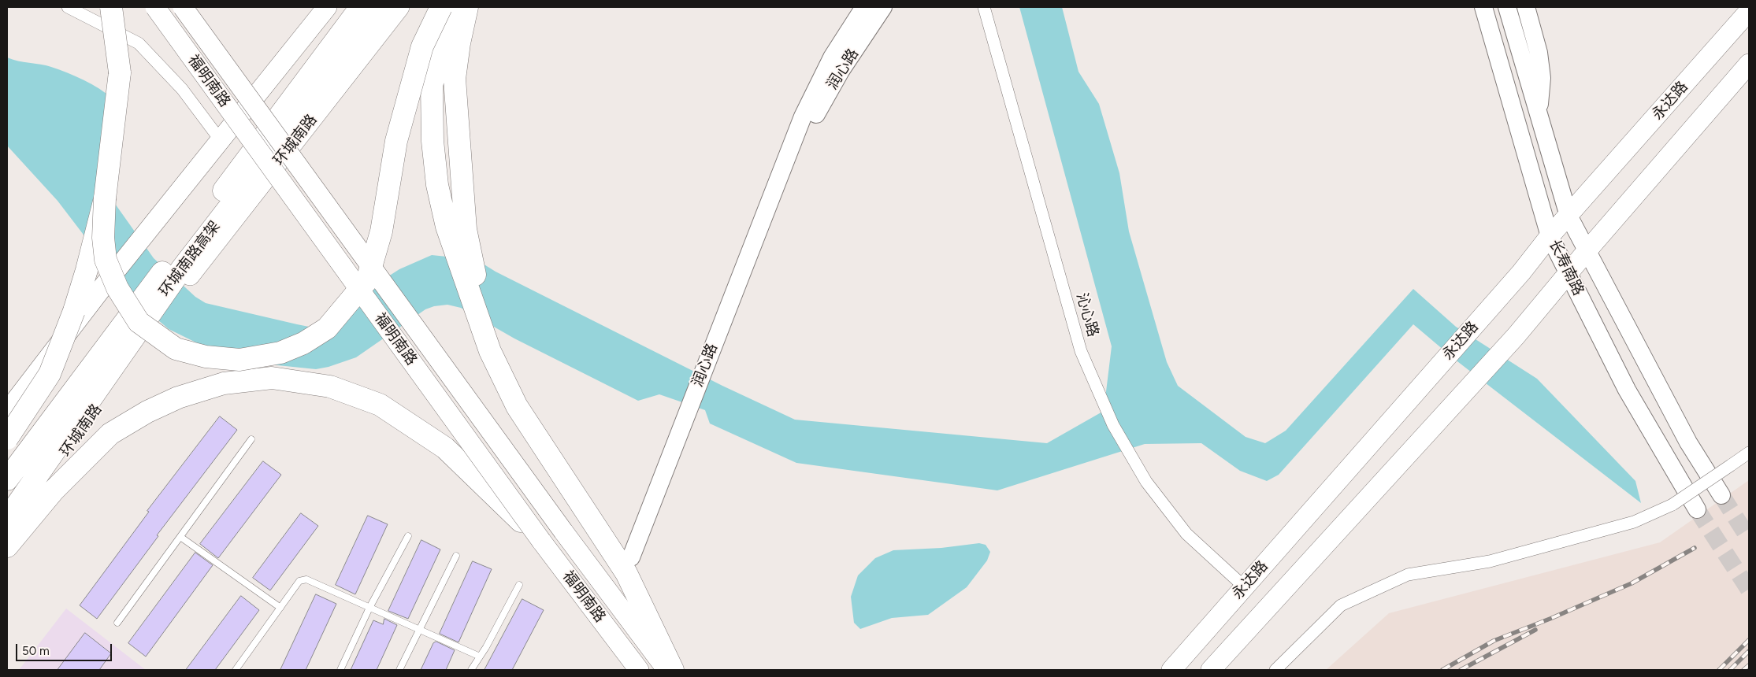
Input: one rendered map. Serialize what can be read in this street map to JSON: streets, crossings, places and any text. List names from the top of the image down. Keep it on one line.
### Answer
{"streets":{"highway":["环城南路高架"],"main road":["润心路","福明南路","永达路","环城南路","长寿南路"],"street":["沁心路"]},"crossings":[["永达路","长寿南路"],["永达路","沁心路"]],"scale_bar":"50 m"}
